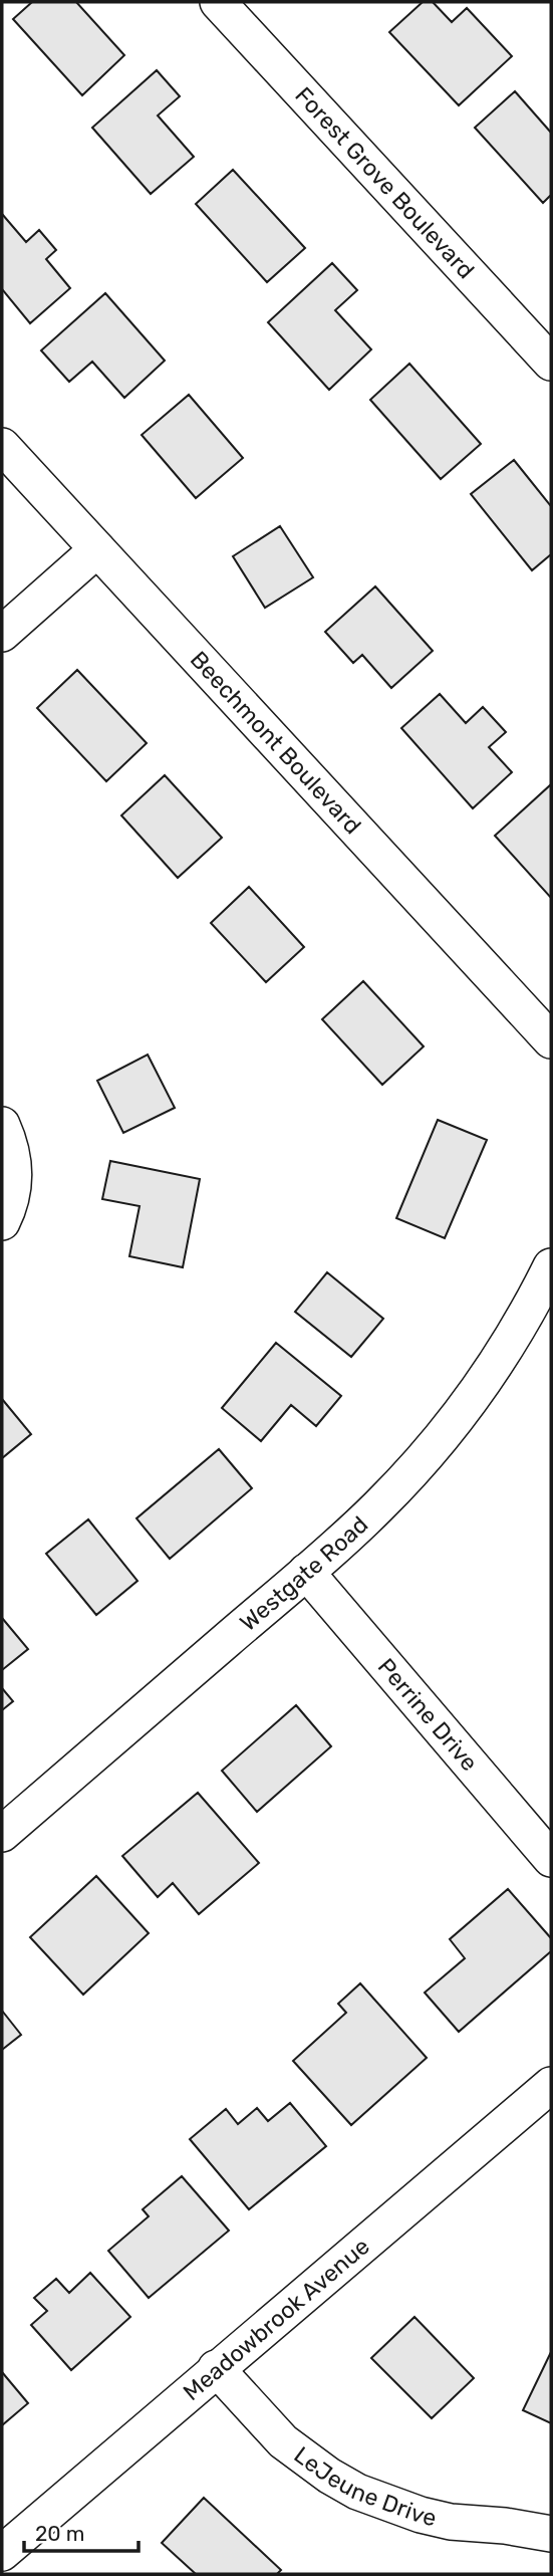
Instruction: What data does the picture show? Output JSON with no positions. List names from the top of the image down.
{
  "streets": {
    "street": [
      "Forest Grove Boulevard",
      "Beechmont Boulevard",
      "Westgate Road",
      "Perrine Drive",
      "Meadowbrook Avenue",
      "LeJeune Drive"
    ]
  },
  "crossings": [
    ["Westgate Road", "Perrine Drive"],
    ["Meadowbrook Avenue", "LeJeune Drive"]
  ],
  "scale_bar": "20 m"
}
